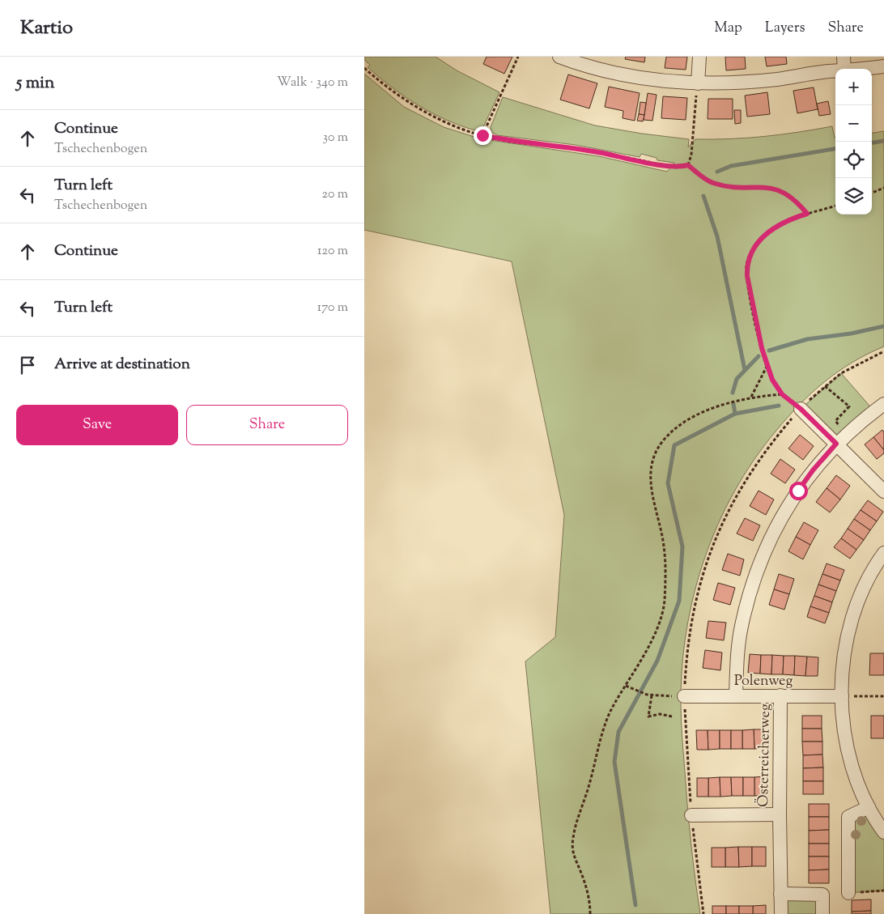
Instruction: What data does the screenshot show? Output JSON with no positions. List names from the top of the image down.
{
  "streets": {
    "street": ["Polenweg", "Österreicherweg"]
  },
  "crossings": [
    ["Polenweg", "Österreicherweg"]
  ],
  "page": {
    "header": "Kartio",
    "nav": ["Map", "Layers", "Share"],
    "heading": ["5 min", "Walk · 340 m"],
    "map_buttons": ["+", "−"],
    "list": [
      ["Continue", "Tschechenbogen", "30 m"],
      ["Turn left", "Tschechenbogen", "20 m"],
      ["Continue", "120 m"],
      ["Turn left", "170 m"],
      "Arrive at destination"
    ],
    "buttons": ["Save", "Share"]
  }
}
